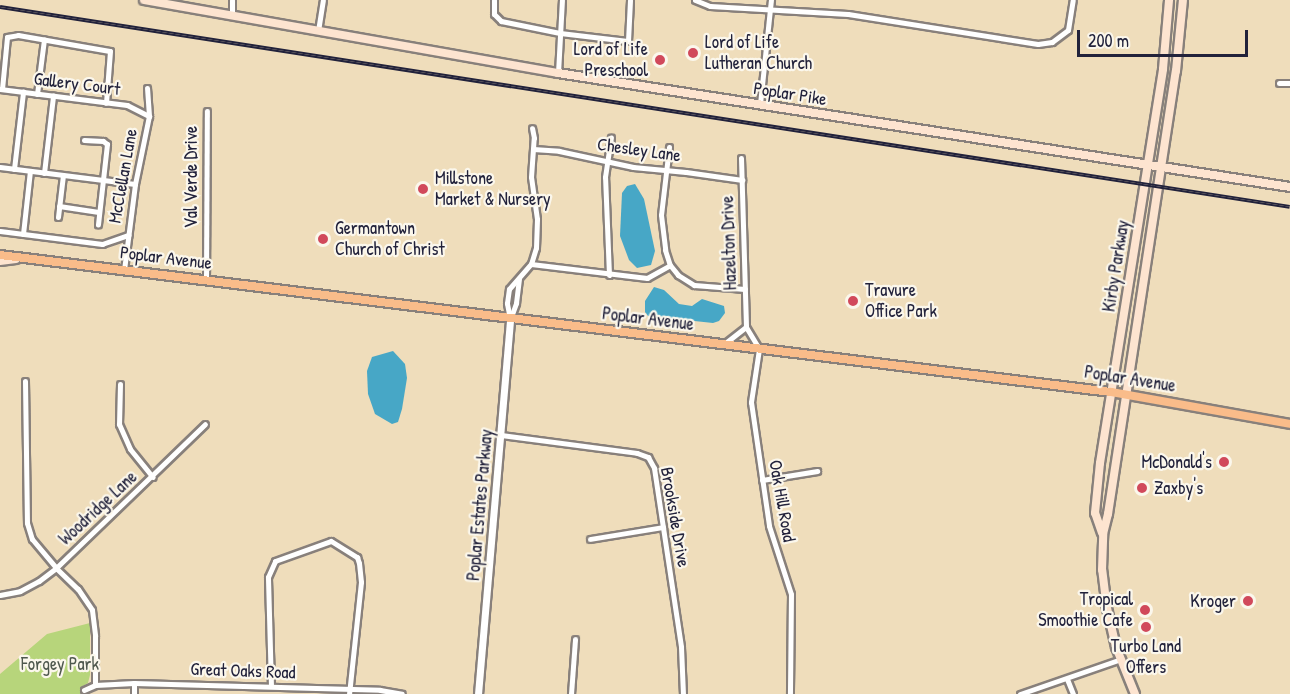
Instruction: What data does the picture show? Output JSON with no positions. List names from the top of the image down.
{
  "streets": {
    "main road": ["Poplar Pike", "Poplar Avenue", "Kirby Parkway"],
    "street": [
      "Gallery Court",
      "Chesley Lane",
      "McClellan Lane",
      "Val Verde Drive",
      "Hazelton Drive",
      "Oak Hill Road",
      "Poplar Estates Parkway",
      "Woodridge Lane",
      "Brookside Drive",
      "Great Oaks Road"
    ]
  },
  "crossings": [
    ["Gallery Court", "McClellan Lane"],
    ["Poplar Pike", "Kirby Parkway"],
    ["Chesley Lane", "Hazelton Drive"],
    ["McClellan Lane", "Poplar Avenue"],
    ["Val Verde Drive", "Poplar Avenue"],
    ["Hazelton Drive", "Poplar Avenue"],
    ["Hazelton Drive", "Oak Hill Road"],
    ["Poplar Avenue", "Kirby Parkway"],
    ["Poplar Avenue", "Oak Hill Road"],
    ["Poplar Avenue", "Poplar Estates Parkway"],
    ["Poplar Estates Parkway", "Brookside Drive"]
  ],
  "parks": ["Forgey Park"],
  "places": [
    "Lord of Life Lutheran Church",
    "Lord of Life Preschool",
    "Millstone Market & Nursery",
    "Germantown Church of Christ",
    "Travure Office Park",
    "McDonald's",
    "Zaxby's",
    "Kroger",
    "Tropical Smoothie Cafe",
    "Turbo Land Offers"
  ],
  "scale_bar": "200 m"
}
